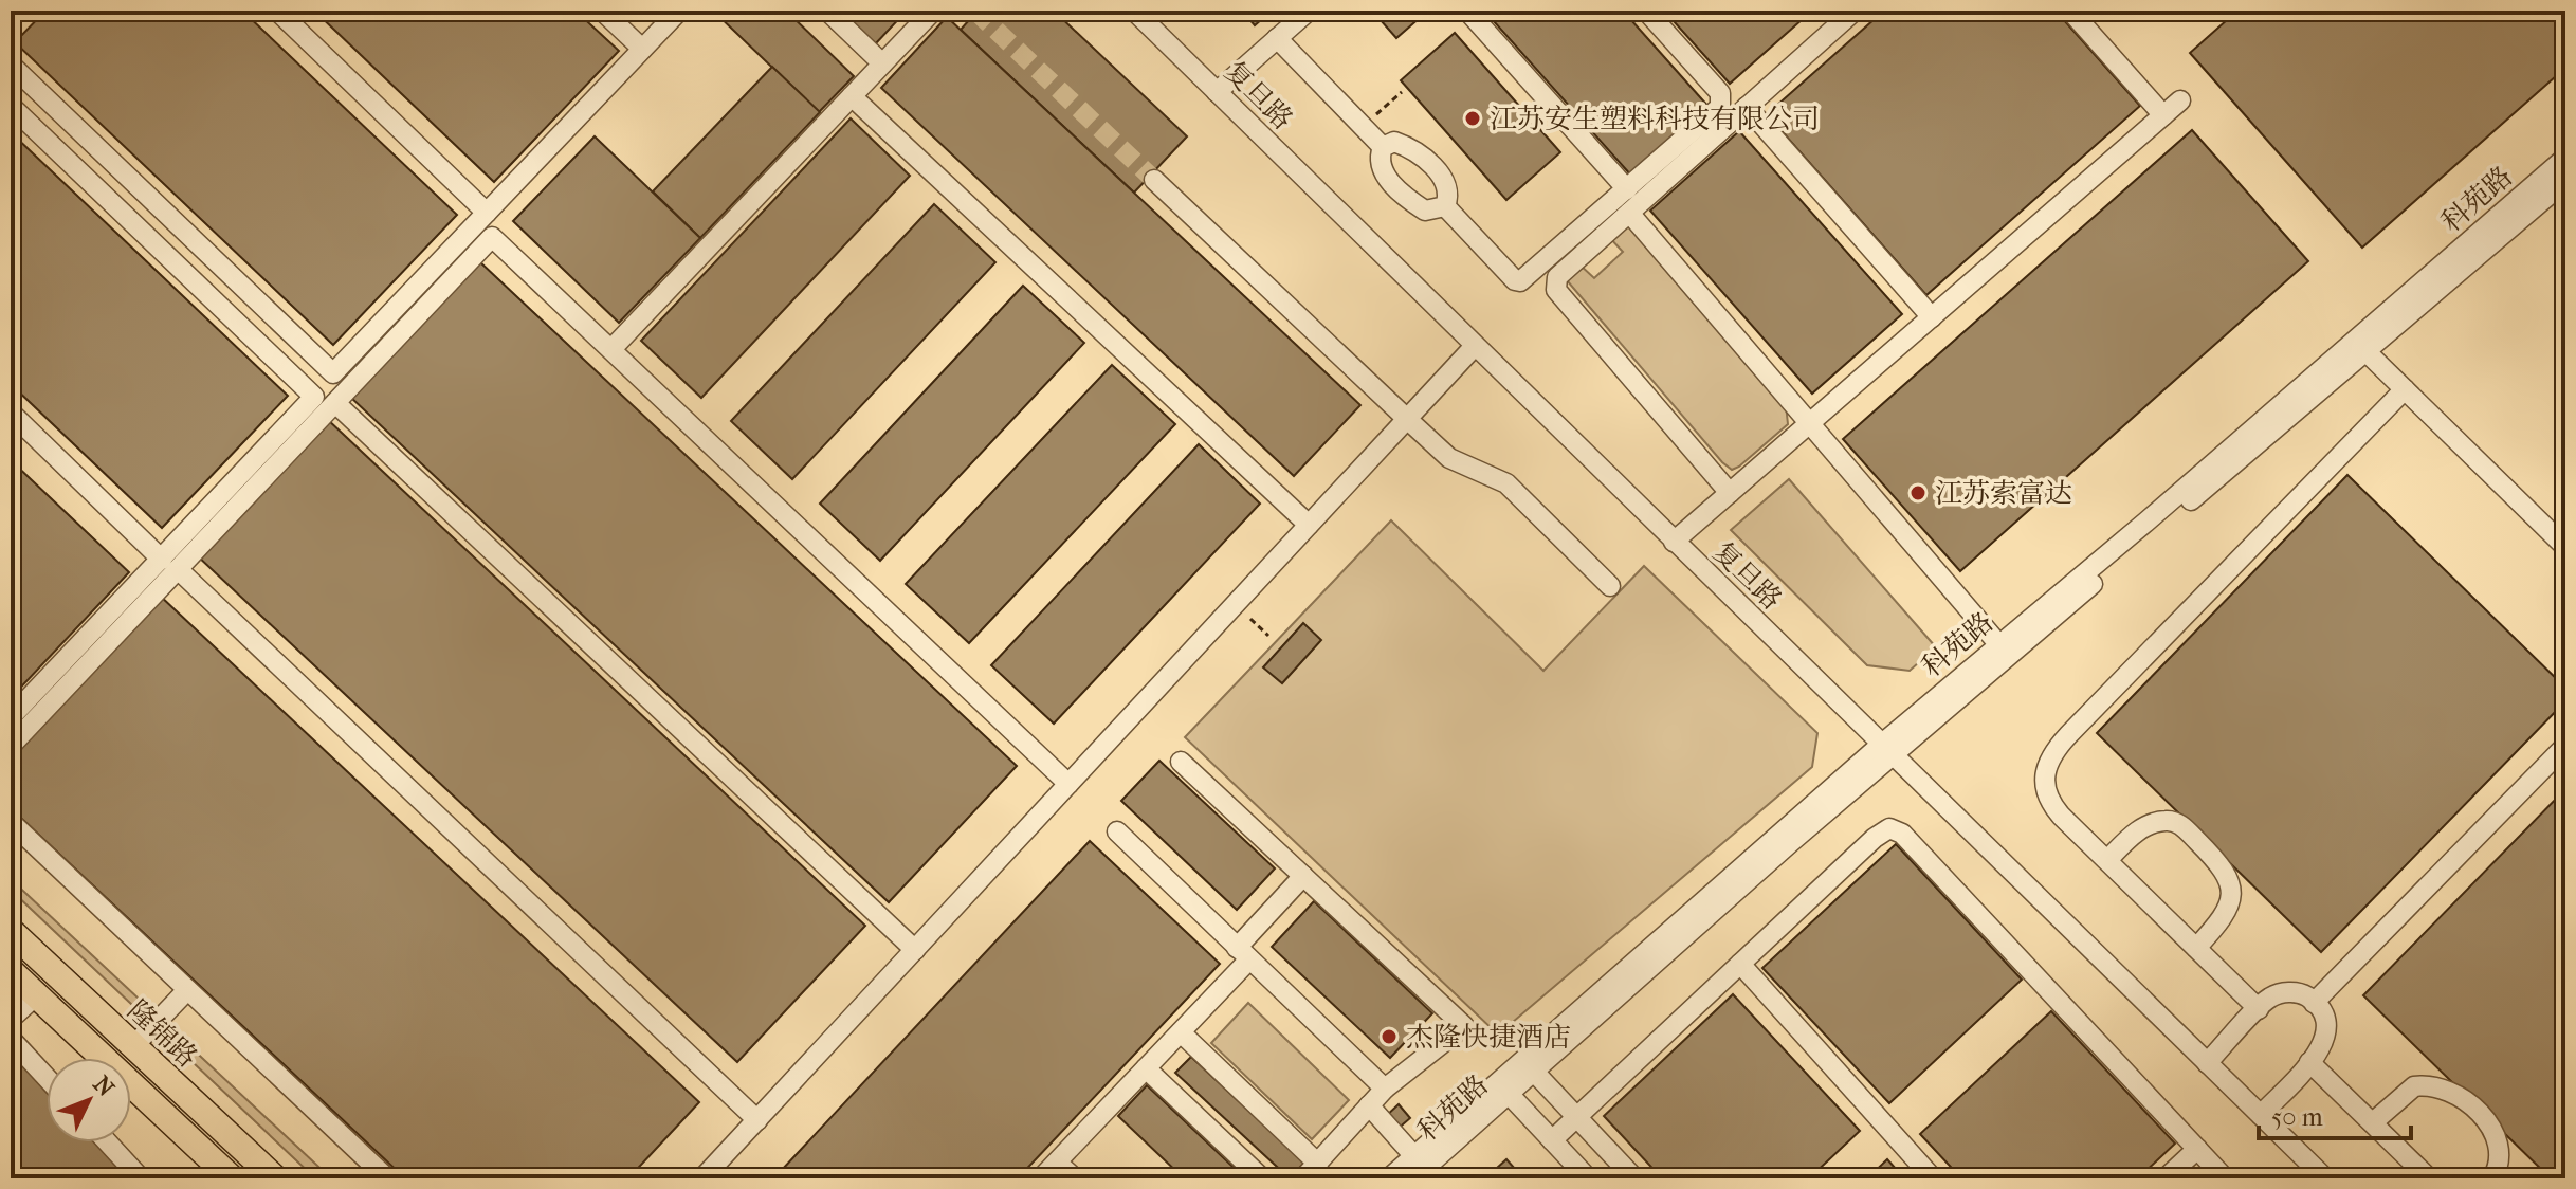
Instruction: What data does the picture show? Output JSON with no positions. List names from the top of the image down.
{
  "streets": {
    "main road": ["隆锦路"],
    "street": ["复旦路", "科苑路"]
  },
  "crossings": [
    ["复旦路", "科苑路"]
  ],
  "places": ["江苏安生塑料科技有限公司", "江苏索富达", "杰隆快捷酒店"],
  "scale_bar": "50 m",
  "north": "top right"
}
